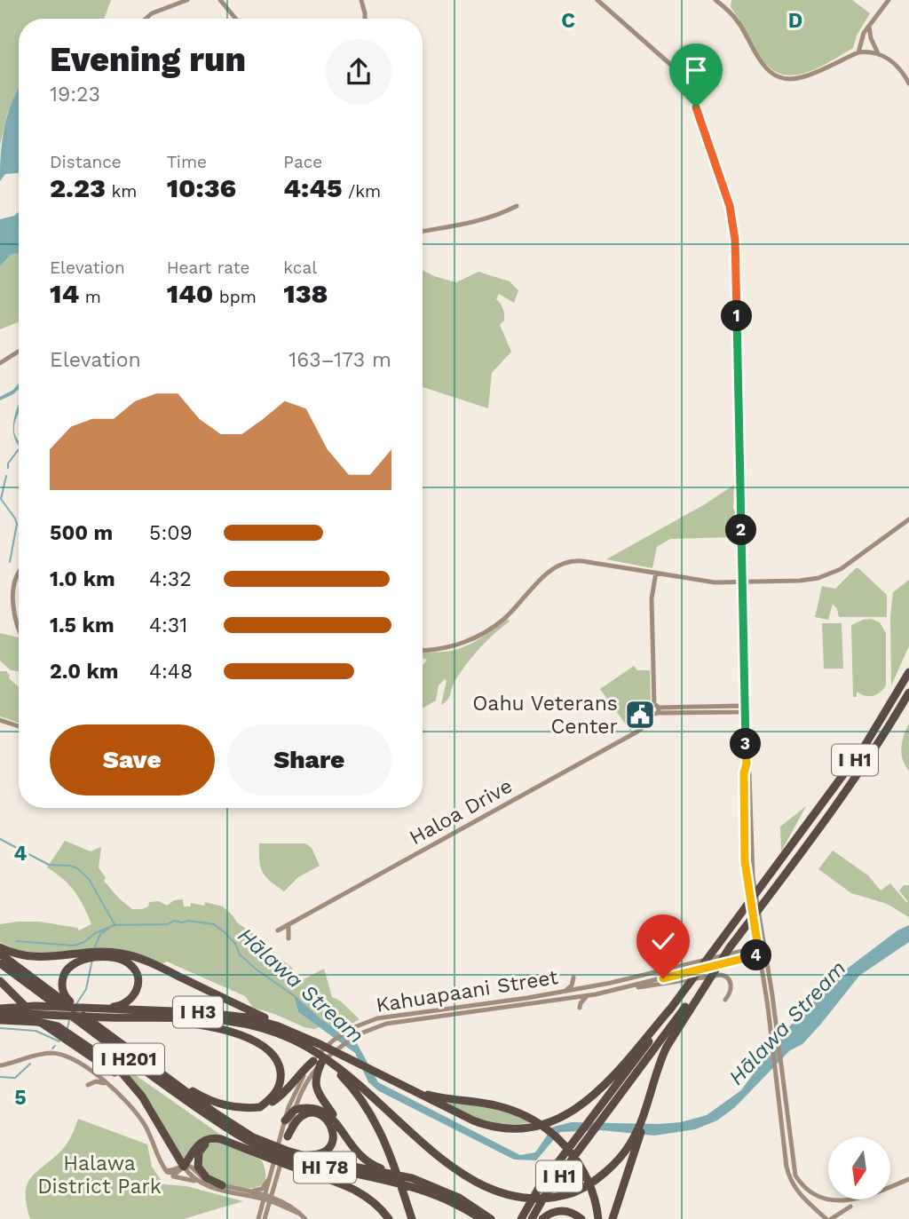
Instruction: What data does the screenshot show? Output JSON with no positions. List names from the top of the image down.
{
  "streets": {
    "highway": [
      "I H1",
      "I H3",
      "I H201",
      "HI 78"
    ],
    "main road": ["Haloa Drive", "Kahuapaani Street"]
  },
  "crossings": [
    ["I H3", "I H201"],
    ["I H201", "HI 78"]
  ],
  "water": ["Hālawa Stream"],
  "parks": ["Halawa District Park"],
  "places": {
    "public building": ["Oahu Veterans Center"]
  },
  "north": "bottom",
  "page": {
    "heading": ["Evening run", "19:23"],
    "stats": [
      ["Distance", "2.23 km"],
      ["Time", "10:36"],
      ["Pace", "4:45 /km"],
      ["Elevation", "14 m"],
      ["Heart rate", "140 bpm"],
      ["kcal", "138"]
    ],
    "pins": [
      "1",
      "2",
      "3",
      "4"
    ],
    "chart": ["Elevation", "163–173 m"],
    "list": [
      {
        "name": "500 m",
        "note": "5:09"
      },
      {
        "name": "1.0 km",
        "note": "4:32"
      },
      {
        "name": "1.5 km",
        "note": "4:31"
      },
      {
        "name": "2.0 km",
        "note": "4:48"
      }
    ],
    "buttons": ["Save", "Share"]
  },
  "grid": {
    "columns": ["C", "D"],
    "rows": ["4", "5"]
  }
}
